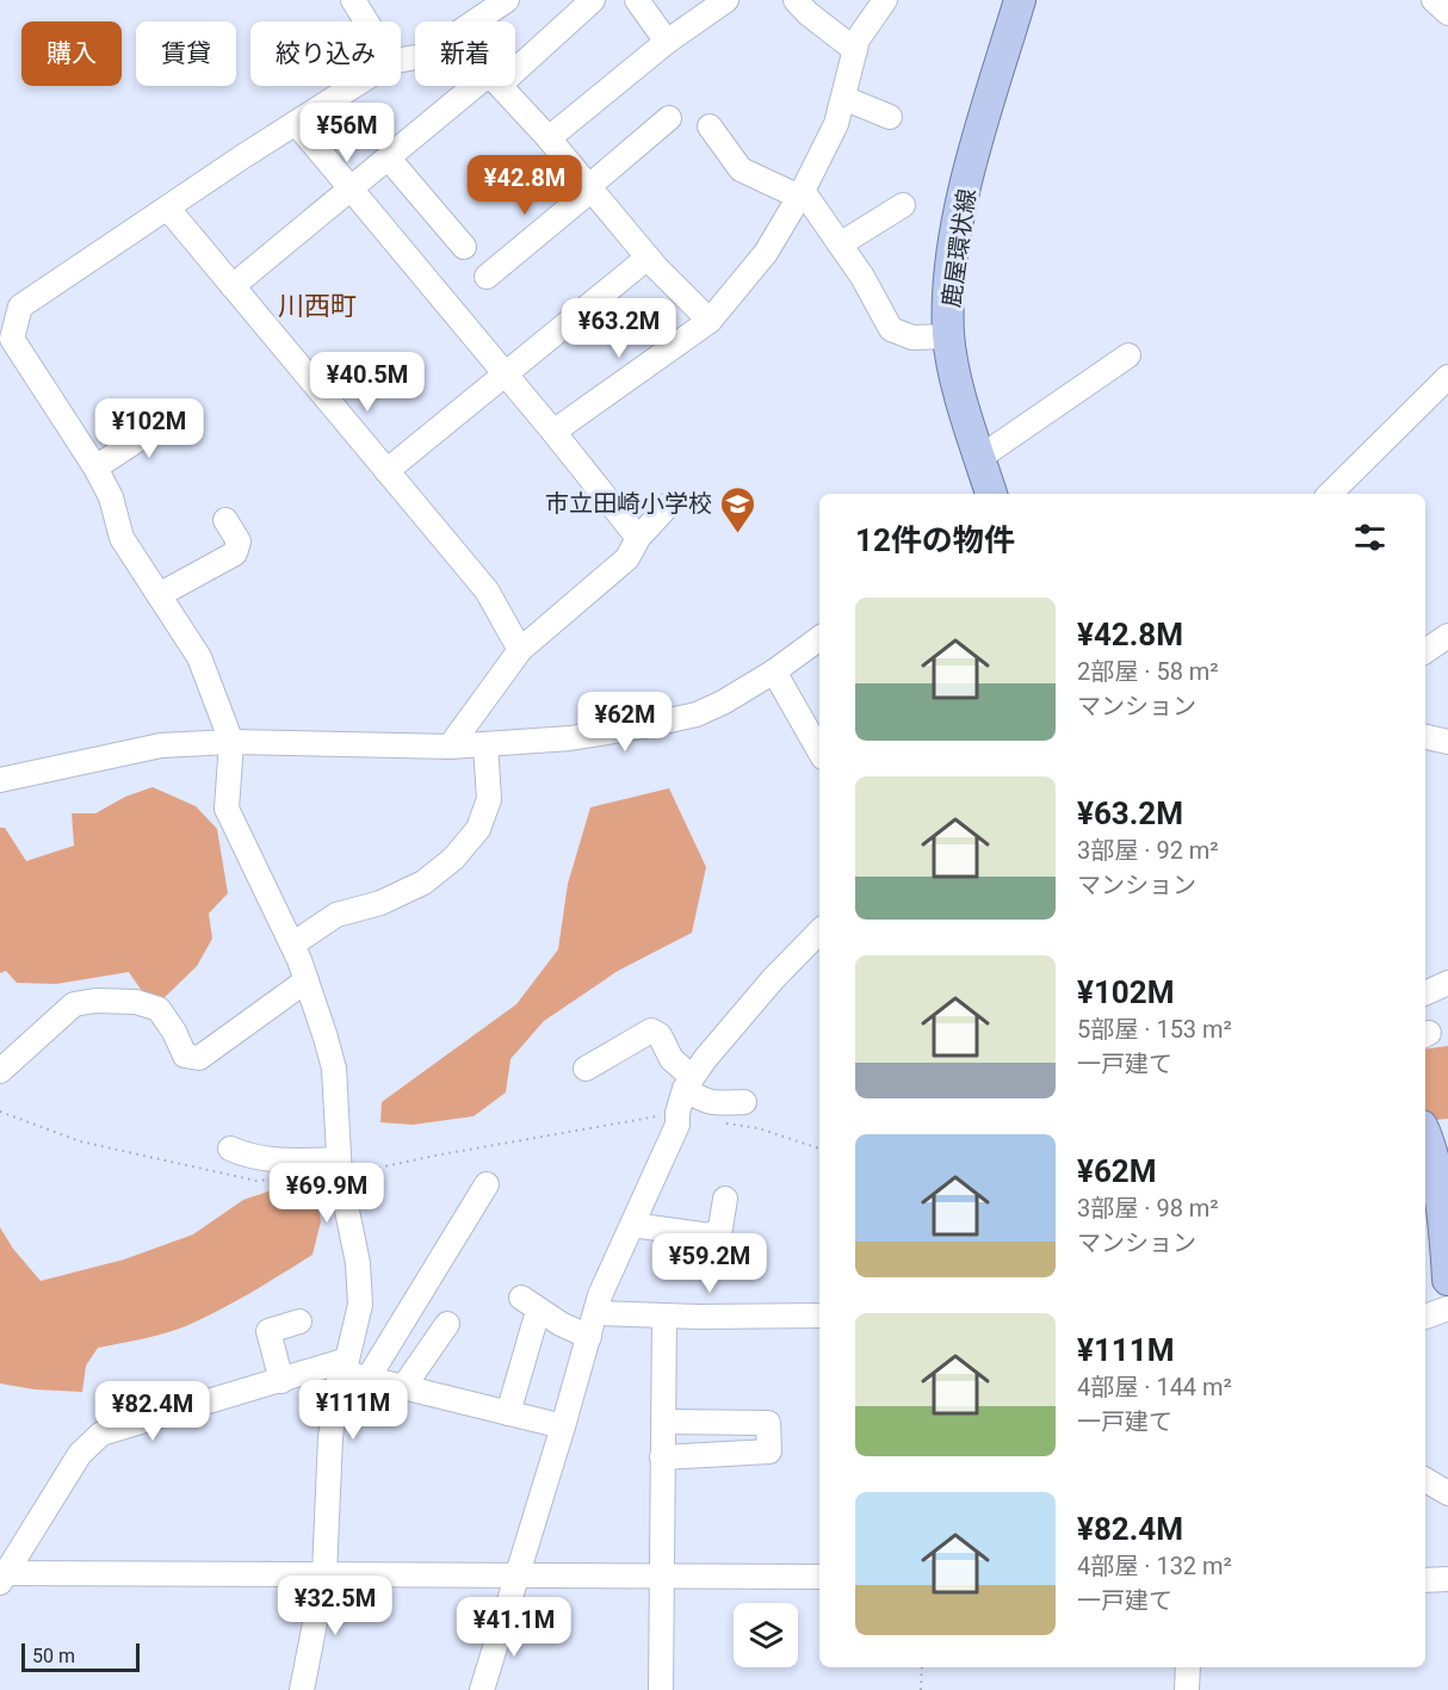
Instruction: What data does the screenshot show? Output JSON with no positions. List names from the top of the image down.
{
  "streets": {
    "main road": ["鹿屋環状線"]
  },
  "districts": ["川西町"],
  "places": {
    "school or university": ["市立田崎小学校"]
  },
  "scale_bar": "50 m",
  "page": {
    "chip": [
      "購入",
      "賃貸",
      "絞り込み",
      "新着"
    ],
    "price": [
      "¥56M",
      "¥42.8M",
      "¥63.2M",
      "¥40.5M",
      "¥102M",
      "¥62M",
      "¥69.9M",
      "¥59.2M",
      "¥111M",
      "¥82.4M",
      "¥32.5M",
      "¥41.1M"
    ],
    "heading": "12件の物件",
    "list": [
      {
        "name": "¥42.8M",
        "note": "2部屋 · 58 m² · マンション"
      },
      {
        "name": "¥63.2M",
        "note": "3部屋 · 92 m² · マンション"
      },
      {
        "name": "¥102M",
        "note": "5部屋 · 153 m² · 一戸建て"
      },
      {
        "name": "¥62M",
        "note": "3部屋 · 98 m² · マンション"
      },
      {
        "name": "¥111M",
        "note": "4部屋 · 144 m² · 一戸建て"
      },
      {
        "name": "¥82.4M",
        "note": "4部屋 · 132 m² · 一戸建て"
      }
    ],
    "scale": "50 m"
  }
}
